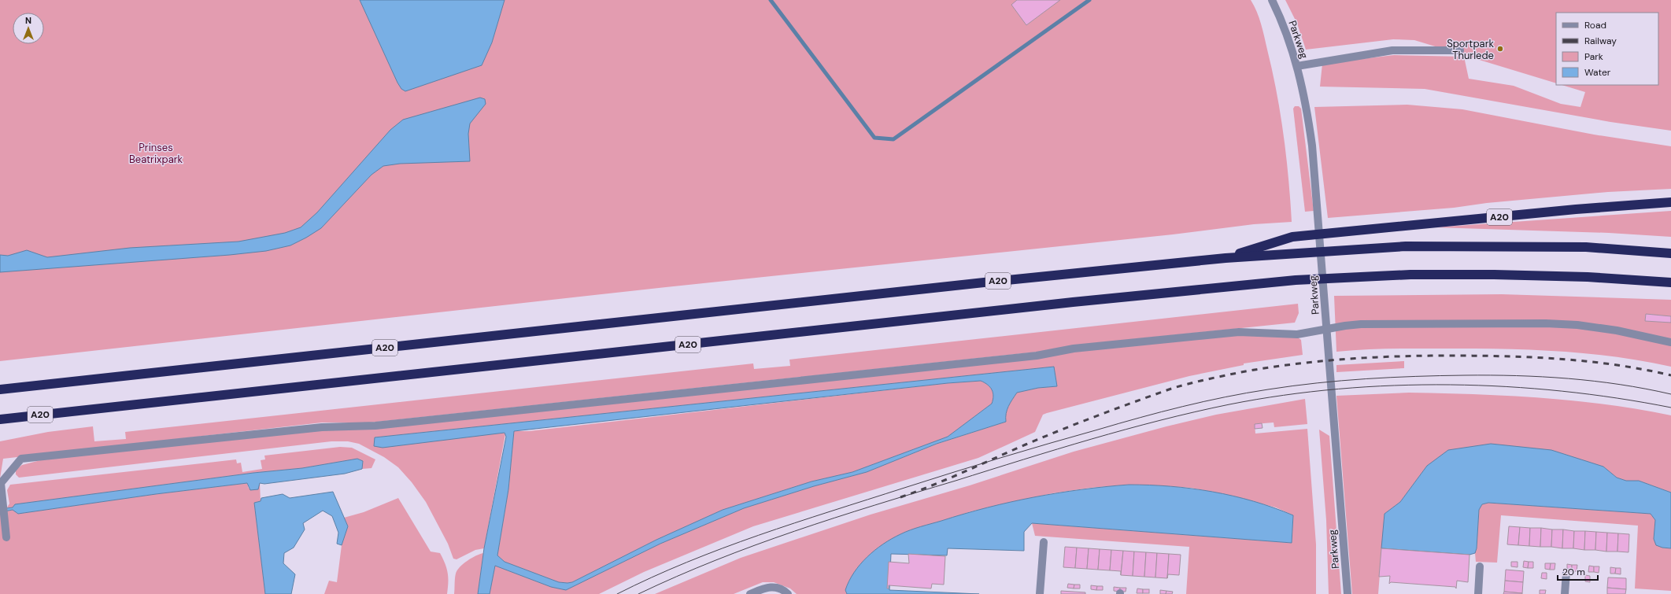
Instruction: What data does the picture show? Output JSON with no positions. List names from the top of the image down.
{
  "streets": {
    "highway": ["A20"],
    "street": ["Parkweg"]
  },
  "parks": ["Prinses Beatrixpark"],
  "places": ["Sportpark Thurlede"],
  "legend": [
    "Road",
    "Railway",
    "Park",
    "Water"
  ],
  "scale_bar": "20 m",
  "north": "top"
}
